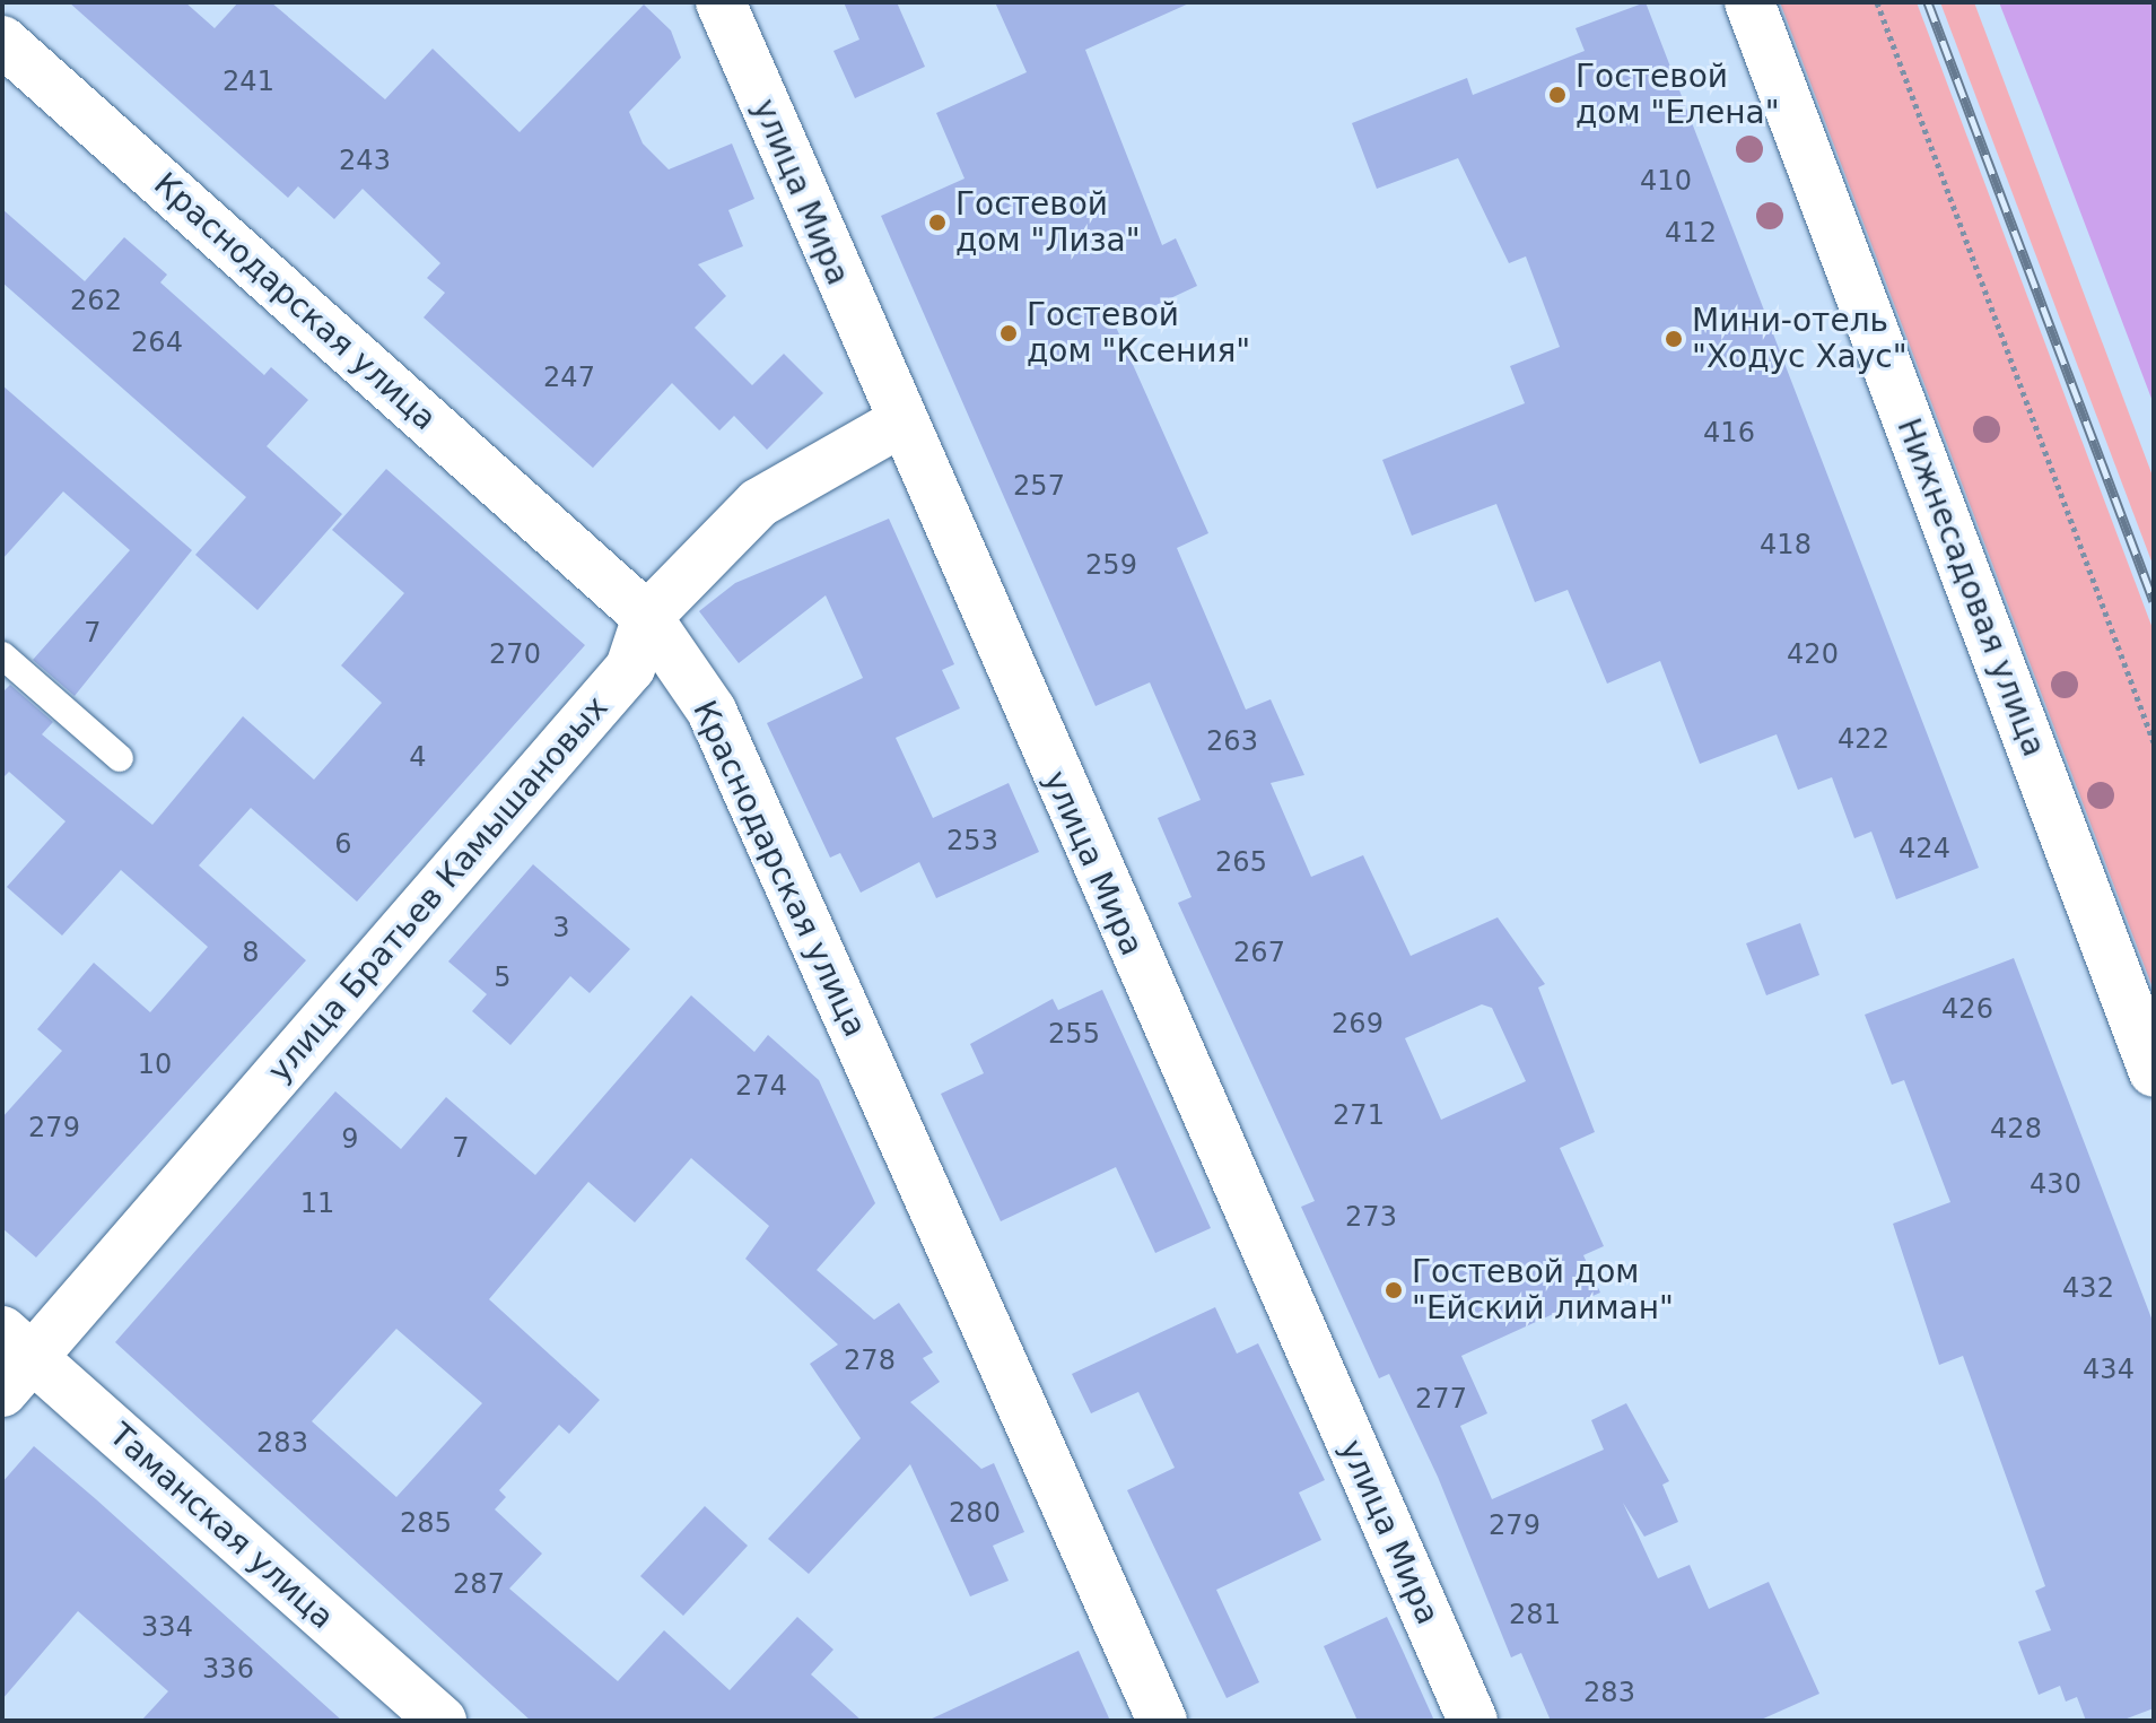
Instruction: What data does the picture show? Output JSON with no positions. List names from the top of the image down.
{
  "streets": {
    "street": [
      "улица Мира",
      "Краснодарская улица",
      "Нижнесадовая улица",
      "улица Братьев Камышановых",
      "Таманская улица"
    ]
  },
  "crossings": [
    ["улица Мира", "улица Братьев Камышановых"],
    ["Краснодарская улица", "улица Братьев Камышановых"],
    ["улица Братьев Камышановых", "Таманская улица"]
  ],
  "places": [
    "Гостевой дом \"Елена\"",
    "Гостевой дом \"Лиза\"",
    "Гостевой дом \"Ксения\"",
    "Мини-отель \"Ходус Хаус\"",
    "Гостевой дом \"Ейский лиман\""
  ],
  "house_numbers": [
    "241",
    "243",
    "410",
    "412",
    "262",
    "264",
    "247",
    "416",
    "257",
    "418",
    "259",
    "7",
    "270",
    "420",
    "422",
    "263",
    "4",
    "253",
    "6",
    "424",
    "265",
    "3",
    "8",
    "267",
    "5",
    "426",
    "269",
    "255",
    "10",
    "274",
    "271",
    "279",
    "428",
    "9",
    "7",
    "430",
    "11",
    "273",
    "432",
    "278",
    "434",
    "277",
    "283",
    "280",
    "285",
    "279",
    "287",
    "281",
    "334",
    "336",
    "283"
  ]
}
